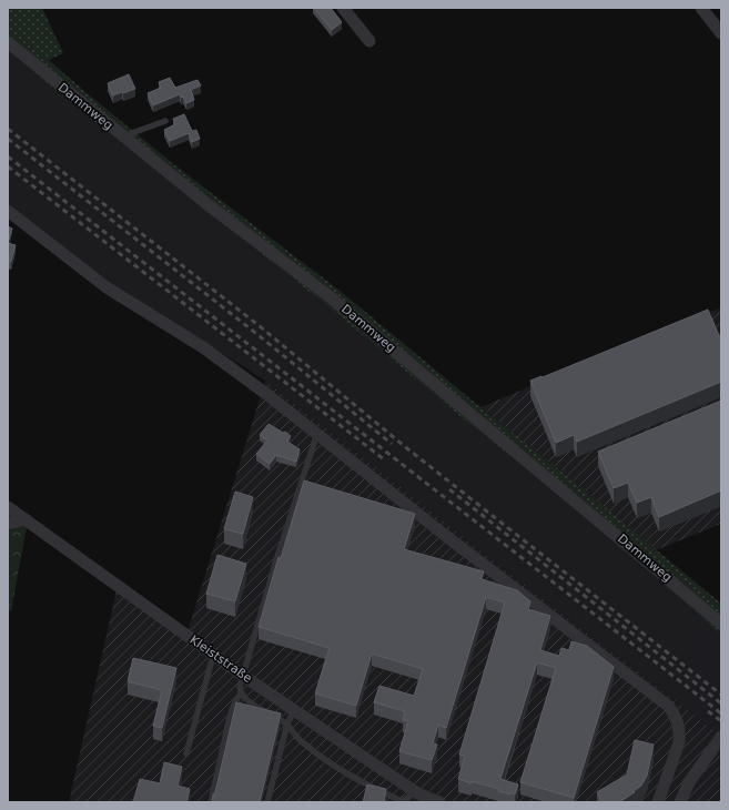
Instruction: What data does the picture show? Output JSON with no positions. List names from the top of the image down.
{
  "streets": {
    "street": ["Dammweg", "Kleiststraße"]
  }
}
